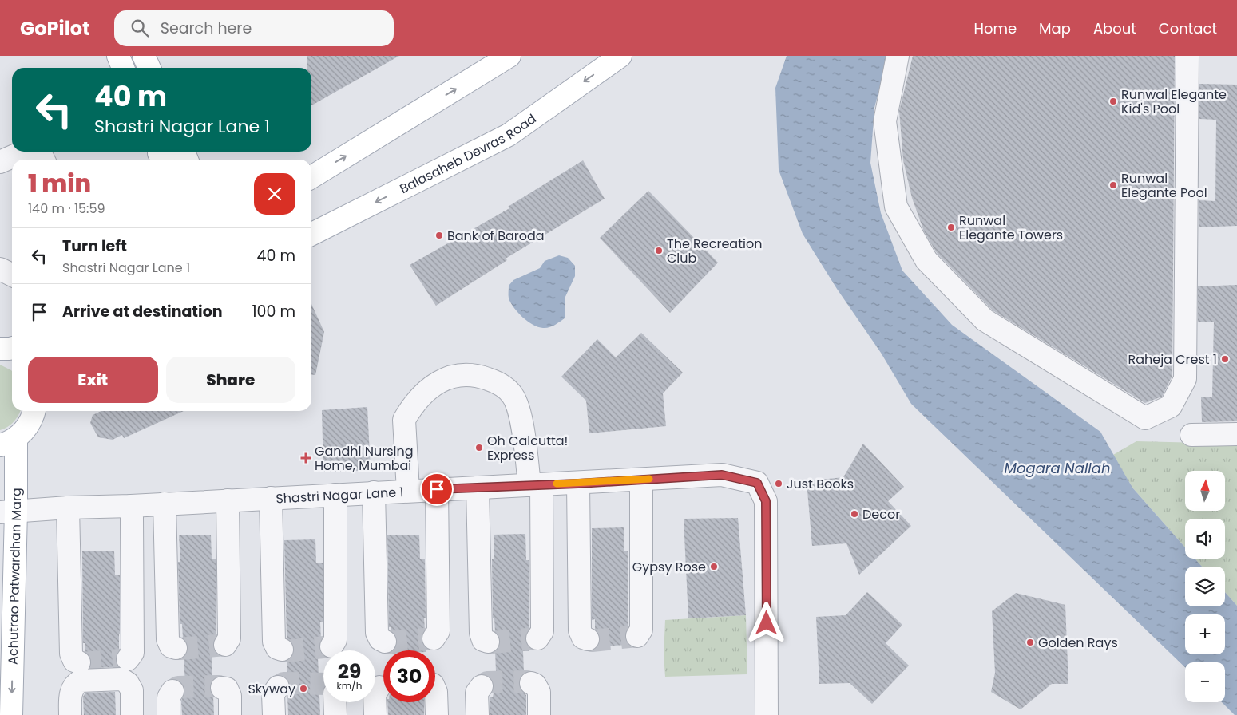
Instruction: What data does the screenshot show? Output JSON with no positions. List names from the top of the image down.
{
  "streets": {
    "main road": ["Balasaheb Devras Road", "Achutrao Patwardhan Marg"],
    "street": ["Shastri Nagar Lane 1"]
  },
  "crossings": [
    ["Shastri Nagar Lane 1", "Achutrao Patwardhan Marg"]
  ],
  "one_way": ["Achutrao Patwardhan Marg"],
  "water": ["Mogara Nallah"],
  "places": {
    "other": [
      "Runwal Elegante Kid's Pool",
      "Runwal Elegante Pool",
      "Runwal Elegante Towers",
      "Bank of Baroda",
      "The Recreation Club",
      "Raheja Crest 1",
      "Oh Calcutta! Express",
      "Just Books",
      "Decor",
      "Gypsy Rose",
      "Golden Rays",
      "Skyway"
    ],
    "health": ["Gandhi Nursing Home, Mumbai"]
  },
  "north": "top",
  "page": {
    "header": "GoPilot",
    "search": "Search here",
    "nav": [
      "Home",
      "Map",
      "About",
      "Contact"
    ],
    "turn": ["40 m", "Shastri Nagar Lane 1"],
    "heading": ["1 min", "140 m · 15:59"],
    "list": [
      {
        "name": "Turn left",
        "note": "Shastri Nagar Lane 1",
        "value": "40 m"
      },
      {
        "name": "Arrive at destination",
        "value": "100 m"
      }
    ],
    "buttons": ["Exit", "Share"],
    "map_buttons": ["+", "−"],
    "speed": "29 km/h",
    "limit": "30"
  }
}
